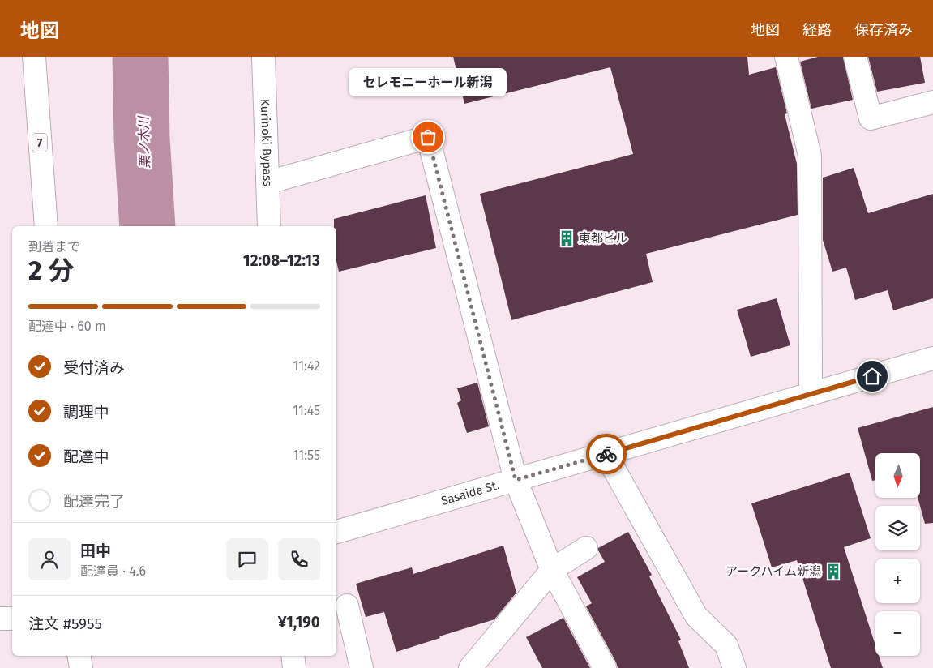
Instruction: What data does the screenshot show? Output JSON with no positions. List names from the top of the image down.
{
  "streets": {
    "main road": ["7", "Kurinoki Bypass", "Sasaide St."]
  },
  "water": ["栗ノ木川"],
  "places": {
    "other": ["セレモニーホール新潟"],
    "building": ["東都ビル", "アークハイム新潟"]
  },
  "north": "bottom",
  "page": {
    "header": "地図",
    "nav": ["地図", "経路", "保存済み"],
    "bubble": "セレモニーホール新潟",
    "heading": ["2 分", "到着まで", "12:08–12:13"],
    "panel": [
      "田中",
      "配達員 · 4.6",
      "注文 #5955",
      "¥1,190"
    ],
    "bar": "配達中 · 60 m",
    "list": [
      ["受付済み", "11:42"],
      ["調理中", "11:45"],
      ["配達中", "11:55"],
      "配達完了"
    ],
    "map_buttons": ["+", "−"]
  }
}
